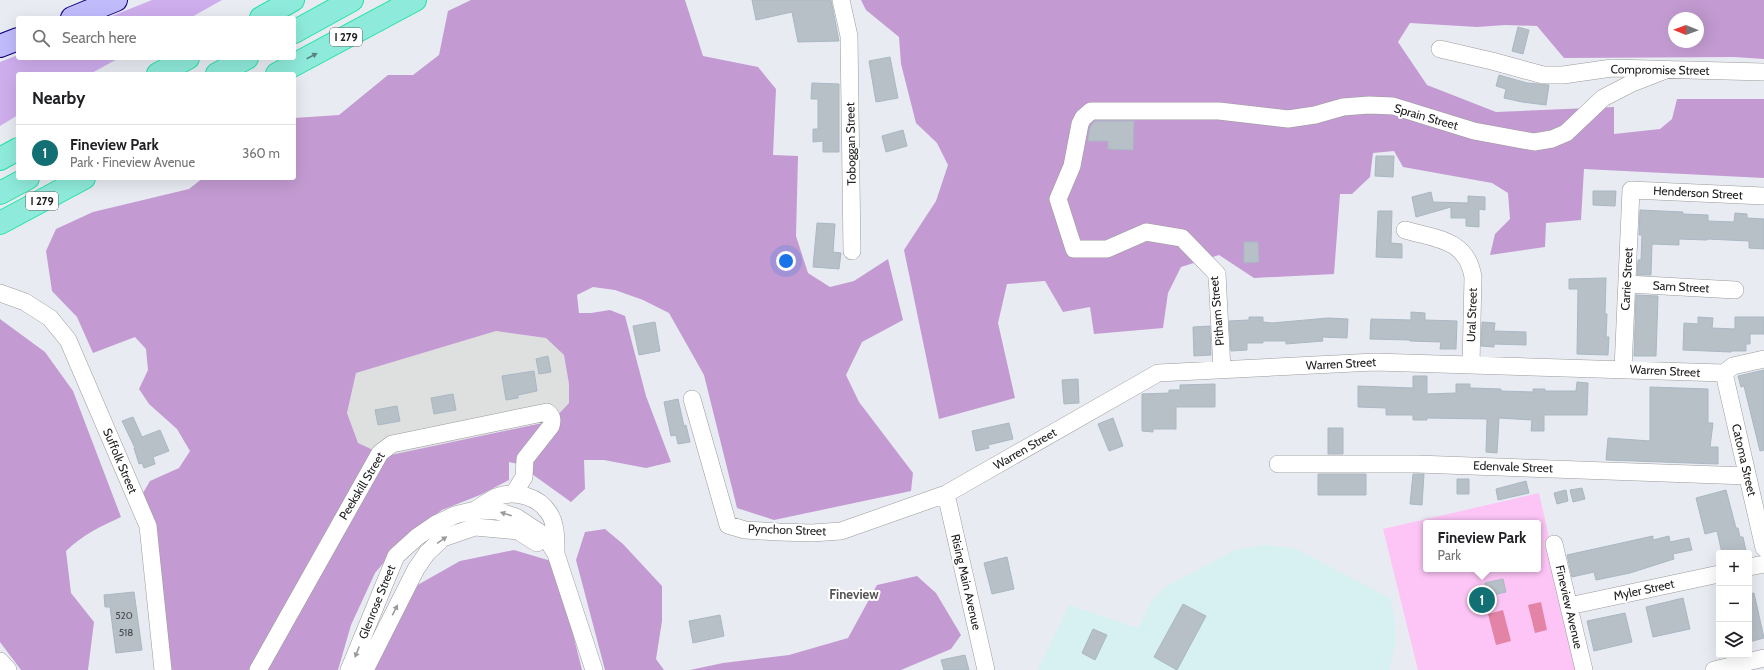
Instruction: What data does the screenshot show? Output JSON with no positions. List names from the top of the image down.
{
  "streets": {
    "highway": ["I 279"],
    "street": [
      "Compromise Street",
      "Sprain Street",
      "Toboggan Street",
      "Henderson Street",
      "Carrie Street",
      "Sam Street",
      "Pitham Street",
      "Ural Street",
      "Warren Street",
      "Catoma Street",
      "Suffolk Street",
      "Edenvale Street",
      "Peekskill Street",
      "Pynchon Street",
      "Rising Main Avenue",
      "Myler Street",
      "Glenrose Street",
      "Fineview Avenue"
    ]
  },
  "crossings": [
    ["Compromise Street", "Sprain Street"],
    ["Sprain Street", "Pitham Street"],
    ["Henderson Street", "Carrie Street"],
    ["Carrie Street", "Sam Street"],
    ["Carrie Street", "Warren Street"],
    ["Pitham Street", "Warren Street"],
    ["Ural Street", "Warren Street"],
    ["Warren Street", "Catoma Street"],
    ["Warren Street", "Pynchon Street"],
    ["Warren Street", "Rising Main Avenue"],
    ["Catoma Street", "Edenvale Street"],
    ["Pynchon Street", "Rising Main Avenue"],
    ["Myler Street", "Fineview Avenue"]
  ],
  "districts": ["Fineview"],
  "house_numbers": ["520", "518"],
  "north": "left",
  "page": {
    "search": "Search here",
    "heading": "Nearby",
    "list": [
      {
        "mark": "1",
        "name": "Fineview Park",
        "note": "Park · Fineview Avenue",
        "value": "360 m"
      }
    ],
    "popup": ["Fineview Park", "Park"],
    "map_buttons": ["+", "−"],
    "pins": "1"
  }
}
